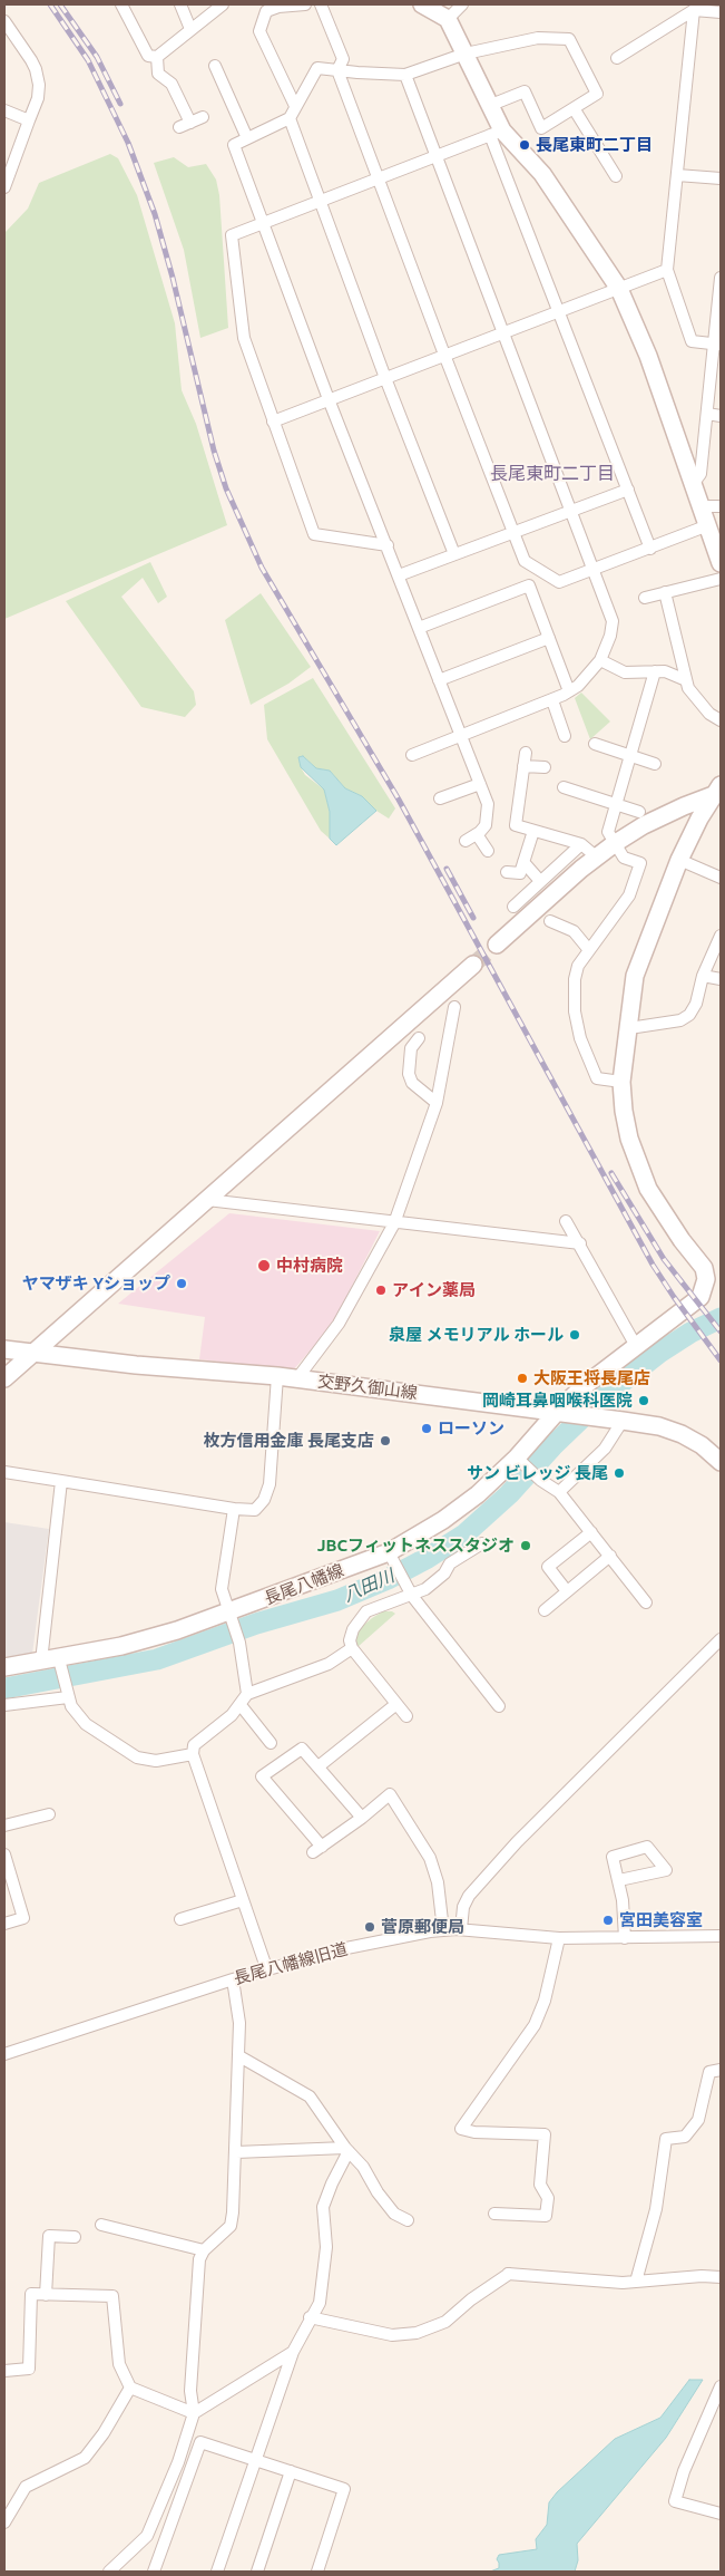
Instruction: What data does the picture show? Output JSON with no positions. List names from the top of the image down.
{
  "streets": {
    "street": ["交野久御山線", "長尾八幡線", "長尾八幡線旧道"]
  },
  "crossings": [
    ["交野久御山線", "長尾八幡線"]
  ],
  "districts": ["長尾東町二丁目"],
  "water": ["八田川"],
  "places": [
    "長尾東町二丁目",
    "中村病院",
    "ヤマザキ Yショップ",
    "アイン薬局",
    "泉屋 メモリアル ホール",
    "大阪王将長尾店",
    "岡崎耳鼻咽喉科医院",
    "ローソン",
    "枚方信用金庫 長尾支店",
    "サン ビレッジ 長尾",
    "JBCフィットネススタジオ",
    "宮田美容室",
    "菅原郵便局"
  ]
}
